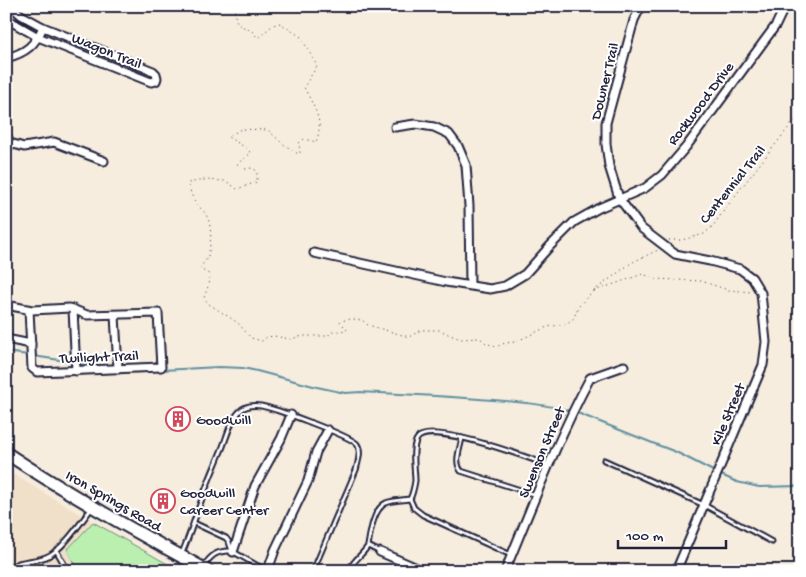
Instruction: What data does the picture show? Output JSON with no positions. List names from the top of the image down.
{
  "streets": {
    "main road": ["Iron Springs Road"],
    "street": [
      "Wagon Trail",
      "Downer Trail",
      "Rockwood Drive",
      "Twilight Trail",
      "Kile Street",
      "Swenson Street"
    ],
    "path": ["Centennial Trail"]
  },
  "crossings": [
    ["Downer Trail", "Rockwood Drive"],
    ["Downer Trail", "Kile Street"]
  ],
  "places": {
    "building": ["Goodwill", "Goodwill Career Center"]
  },
  "scale_bar": "100 m"
}
